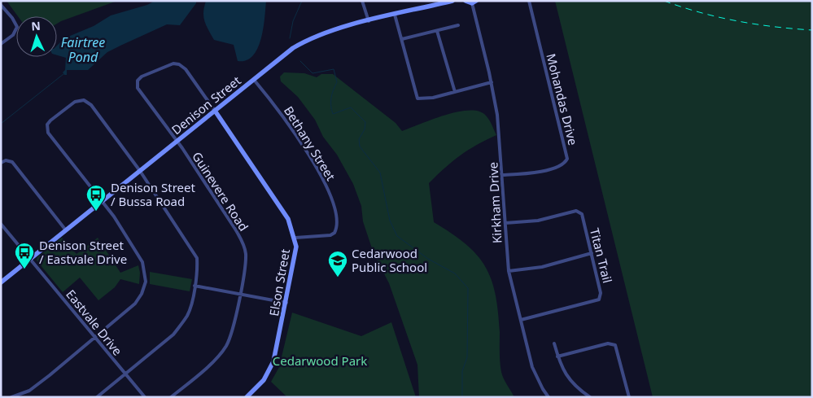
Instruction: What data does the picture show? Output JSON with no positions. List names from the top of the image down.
{
  "streets": {
    "street": [
      "Mohandas Drive",
      "Denison Street",
      "Bethany Street",
      "Guinevere Road",
      "Kirkham Drive",
      "Titan Trail",
      "Elson Street",
      "Eastvale Drive"
    ]
  },
  "crossings": [
    ["Mohandas Drive", "Kirkham Drive"],
    ["Denison Street", "Bethany Street"],
    ["Denison Street", "Guinevere Road"],
    ["Denison Street", "Elson Street"],
    ["Denison Street", "Eastvale Drive"],
    ["Bethany Street", "Elson Street"],
    ["Guinevere Road", "Elson Street"],
    ["Kirkham Drive", "Titan Trail"]
  ],
  "water": ["Fairtree Pond"],
  "parks": ["Cedarwood Park"],
  "places": {
    "bus stop": ["Denison Street / Bussa Road", "Denison Street / Eastvale Drive"],
    "school or university": ["Cedarwood Public School"]
  },
  "north": "top"
}
